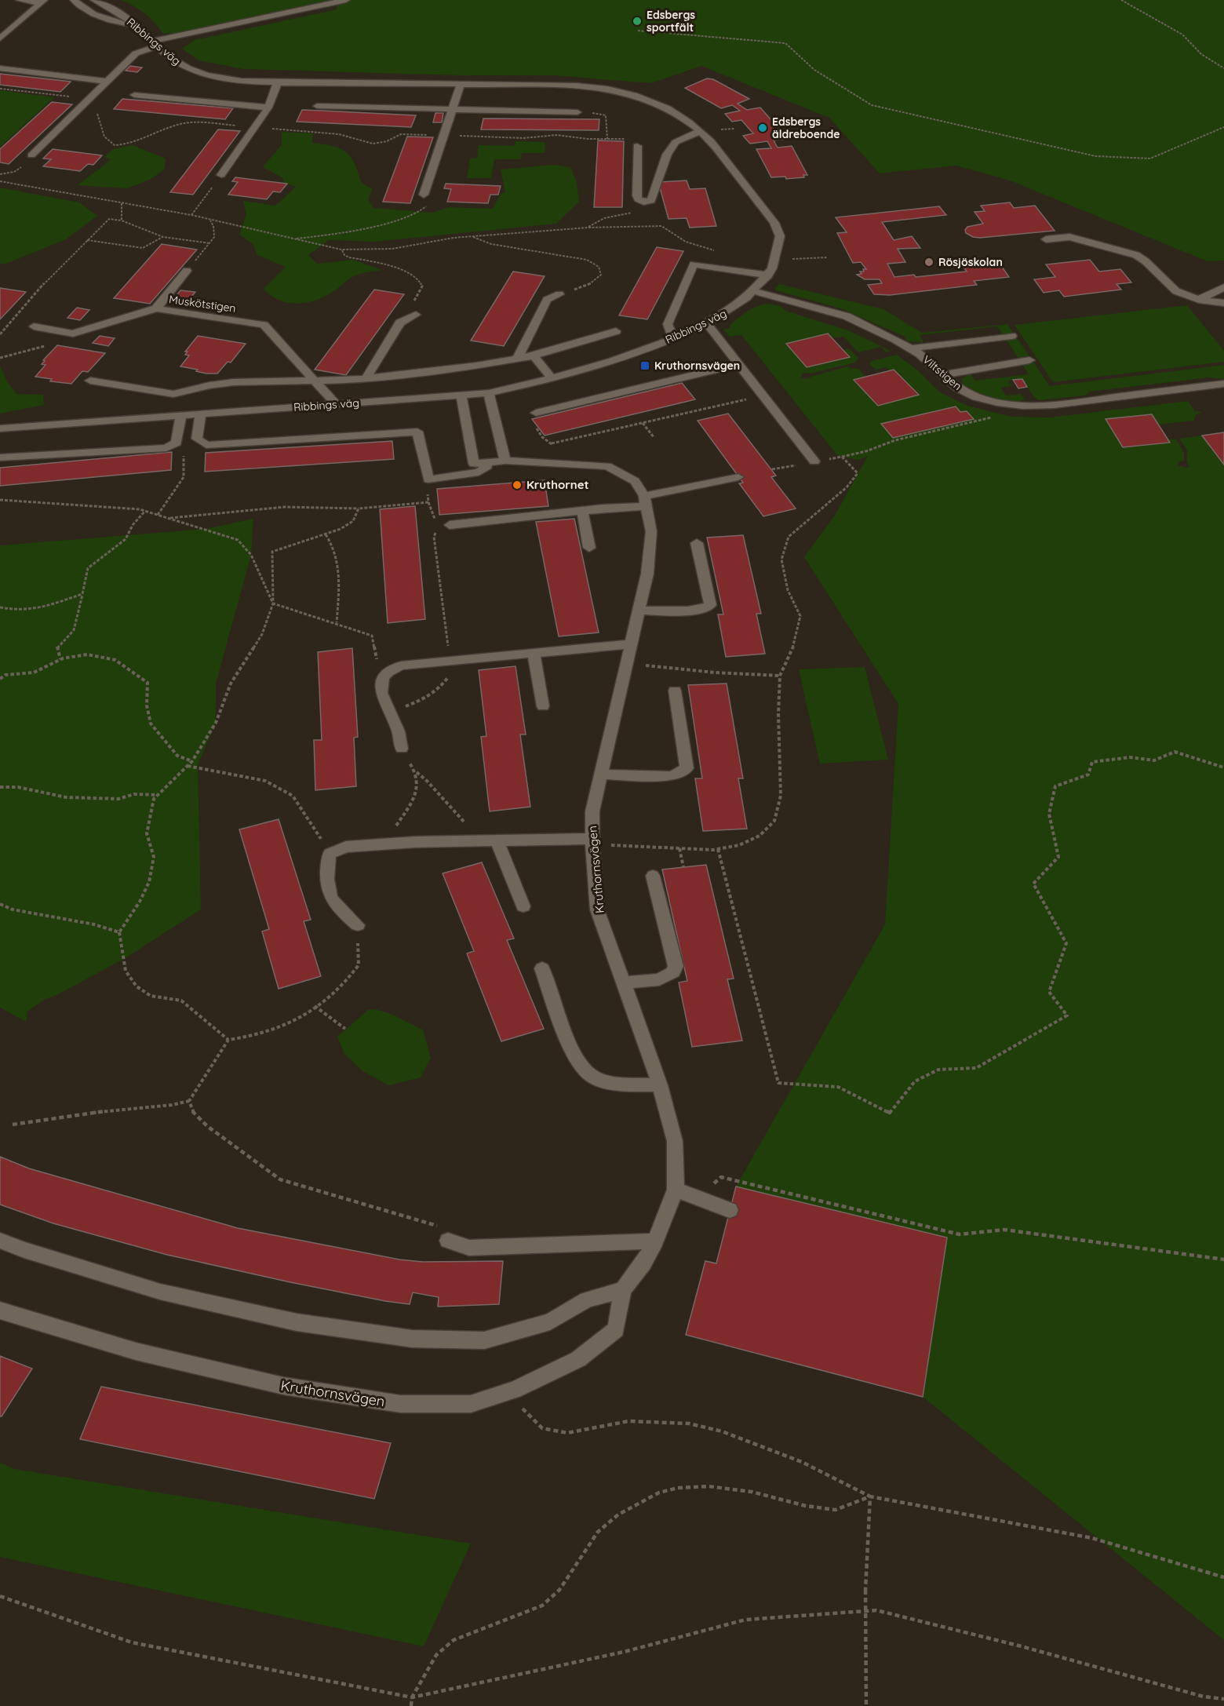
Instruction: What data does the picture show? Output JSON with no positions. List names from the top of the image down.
{
  "streets": {
    "street": [
      "Ribbings väg",
      "Muskötstigen",
      "Viltstigen",
      "Kruthornsvägen"
    ]
  },
  "crossings": [
    ["Ribbings väg", "Muskötstigen"],
    ["Ribbings väg", "Viltstigen"],
    ["Ribbings väg", "Kruthornsvägen"]
  ],
  "places": {
    "other": [
      "Edsbergs sportfält",
      "Edsbergs äldreboende",
      "Rösjöskolan",
      "Kruthornet"
    ],
    "transit": ["Kruthornsvägen"]
  }
}
